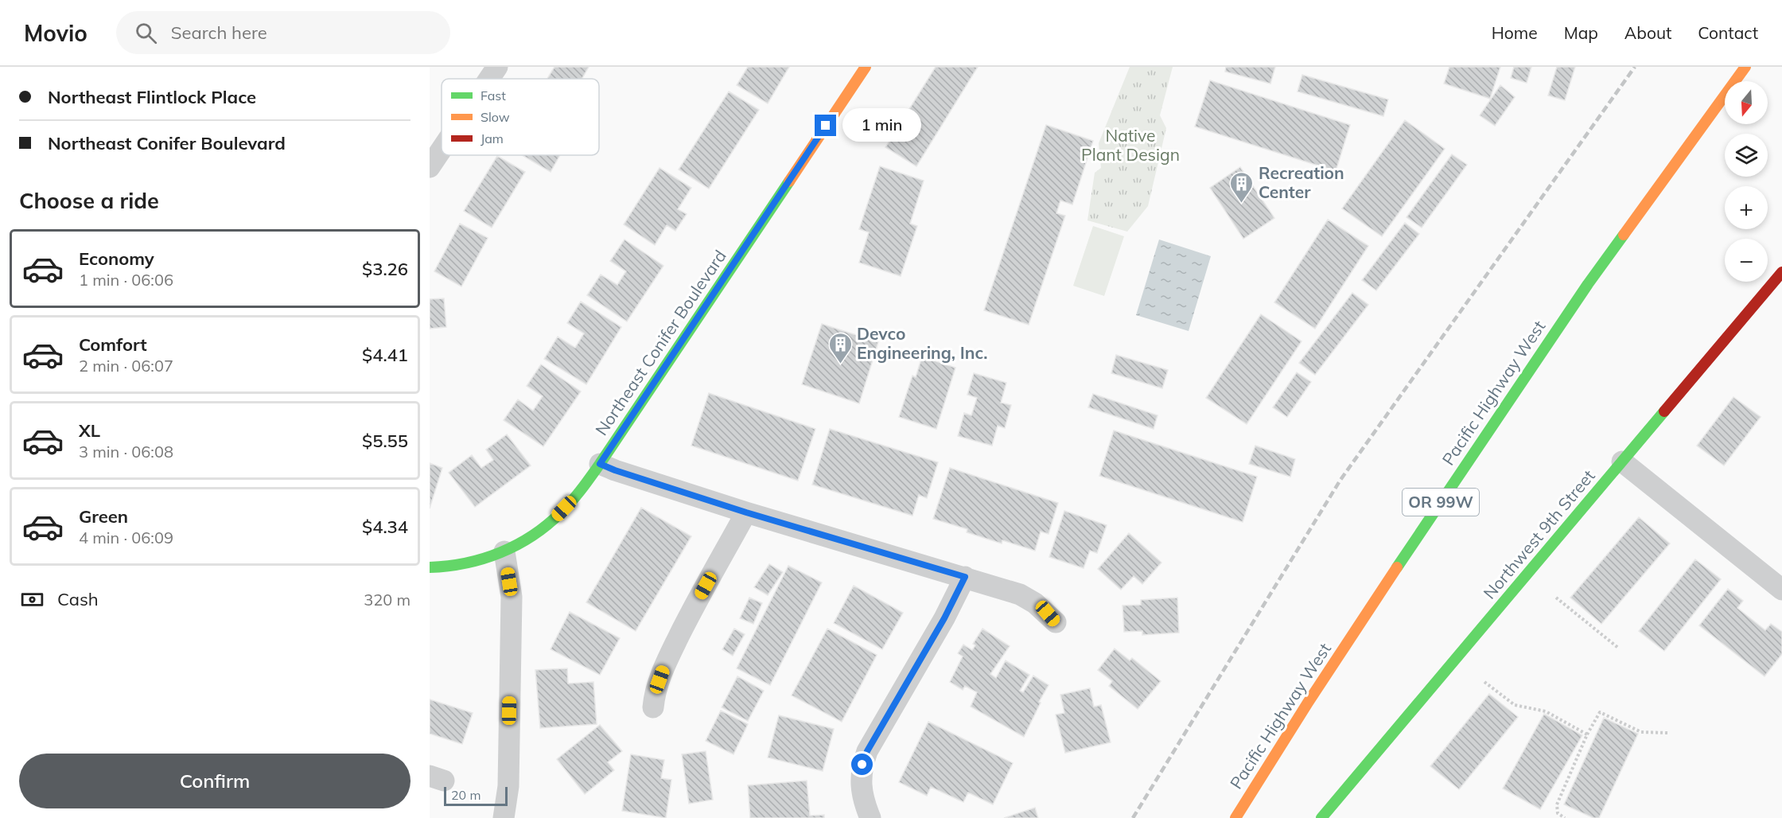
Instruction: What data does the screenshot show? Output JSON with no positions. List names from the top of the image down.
{
  "streets": {
    "main road": [
      "Northeast Conifer Boulevard",
      "Pacific Highway West",
      "OR 99W",
      "Northwest 9th Street"
    ]
  },
  "parks": ["Native Plant Design"],
  "places": {
    "building": ["Recreation Center", "Devco Engineering, Inc."]
  },
  "legend": ["Fast", "Slow", "Jam"],
  "scale_bar": "20 m",
  "north": "bottom",
  "page": {
    "header": "Movio",
    "search": "Search here",
    "nav": [
      "Home",
      "Map",
      "About",
      "Contact"
    ],
    "banner": ["Northeast Flintlock Place", "Northeast Conifer Boulevard"],
    "map_buttons": ["+", "−"],
    "bubble": "1 min",
    "heading": "Choose a ride",
    "list": [
      {
        "name": "Economy",
        "note": "1 min · 06:06",
        "value": "$3.26"
      },
      {
        "name": "Comfort",
        "note": "2 min · 06:07",
        "value": "$4.41"
      },
      {
        "name": "XL",
        "note": "3 min · 06:08",
        "value": "$5.55"
      },
      {
        "name": "Green",
        "note": "4 min · 06:09",
        "value": "$4.34"
      }
    ],
    "pay": ["Cash", "320 m"],
    "buttons": "Confirm",
    "scale": "20 m"
  }
}
